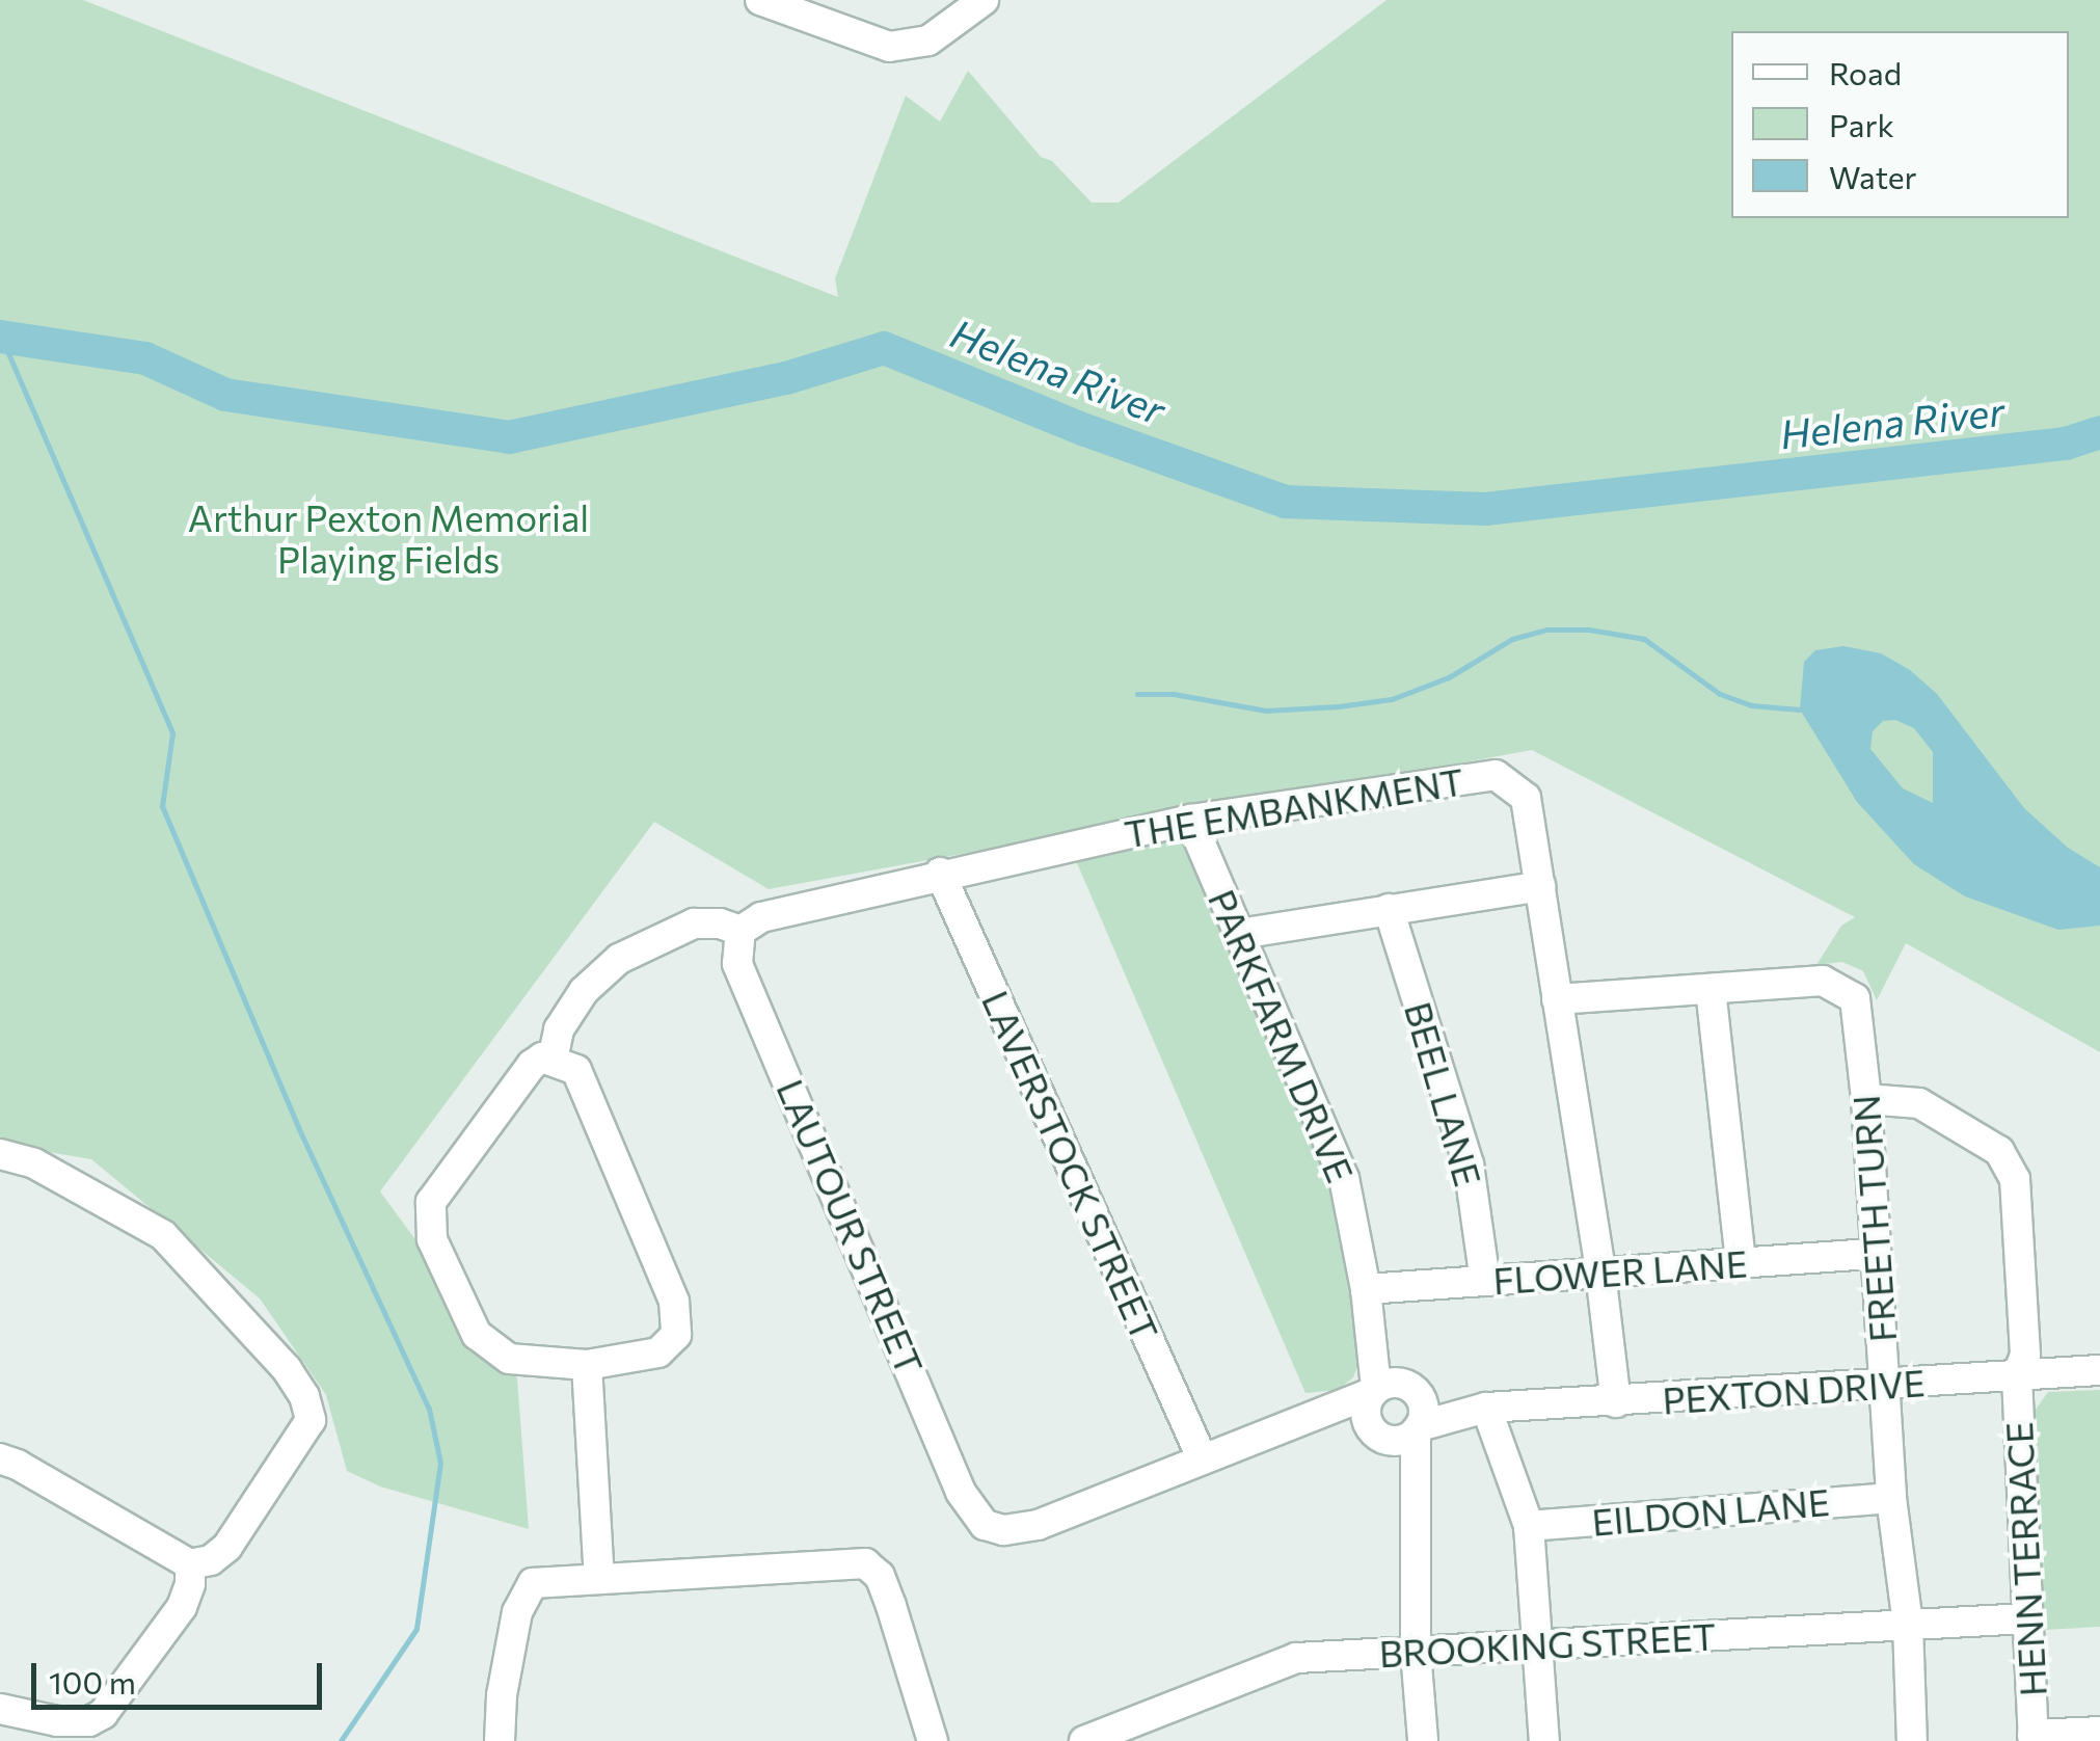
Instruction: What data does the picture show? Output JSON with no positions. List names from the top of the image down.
{
  "streets": {
    "street": [
      "THE EMBANKMENT",
      "PARKFARM DRIVE",
      "BEEL LANE",
      "LAVERSTOCK STREET",
      "FREETH TURN",
      "LAUTOUR STREET",
      "FLOWER LANE",
      "PEXTON DRIVE",
      "EILDON LANE",
      "HENN TERRACE",
      "BROOKING STREET"
    ]
  },
  "crossings": [
    ["THE EMBANKMENT", "PARKFARM DRIVE"],
    ["THE EMBANKMENT", "LAVERSTOCK STREET"],
    ["THE EMBANKMENT", "FREETH TURN"],
    ["THE EMBANKMENT", "LAUTOUR STREET"],
    ["THE EMBANKMENT", "FLOWER LANE"],
    ["THE EMBANKMENT", "PEXTON DRIVE"],
    ["PARKFARM DRIVE", "FLOWER LANE"],
    ["PARKFARM DRIVE", "PEXTON DRIVE"],
    ["PARKFARM DRIVE", "BROOKING STREET"],
    ["BEEL LANE", "FLOWER LANE"],
    ["LAVERSTOCK STREET", "LAUTOUR STREET"],
    ["FREETH TURN", "FLOWER LANE"],
    ["FREETH TURN", "PEXTON DRIVE"],
    ["FREETH TURN", "EILDON LANE"],
    ["FREETH TURN", "HENN TERRACE"],
    ["FREETH TURN", "BROOKING STREET"],
    ["PEXTON DRIVE", "HENN TERRACE"],
    ["HENN TERRACE", "BROOKING STREET"]
  ],
  "water": ["Helena River"],
  "parks": ["Arthur Pexton Memorial Playing Fields"],
  "legend": ["Road", "Park", "Water"],
  "scale_bar": "100 m"
}
